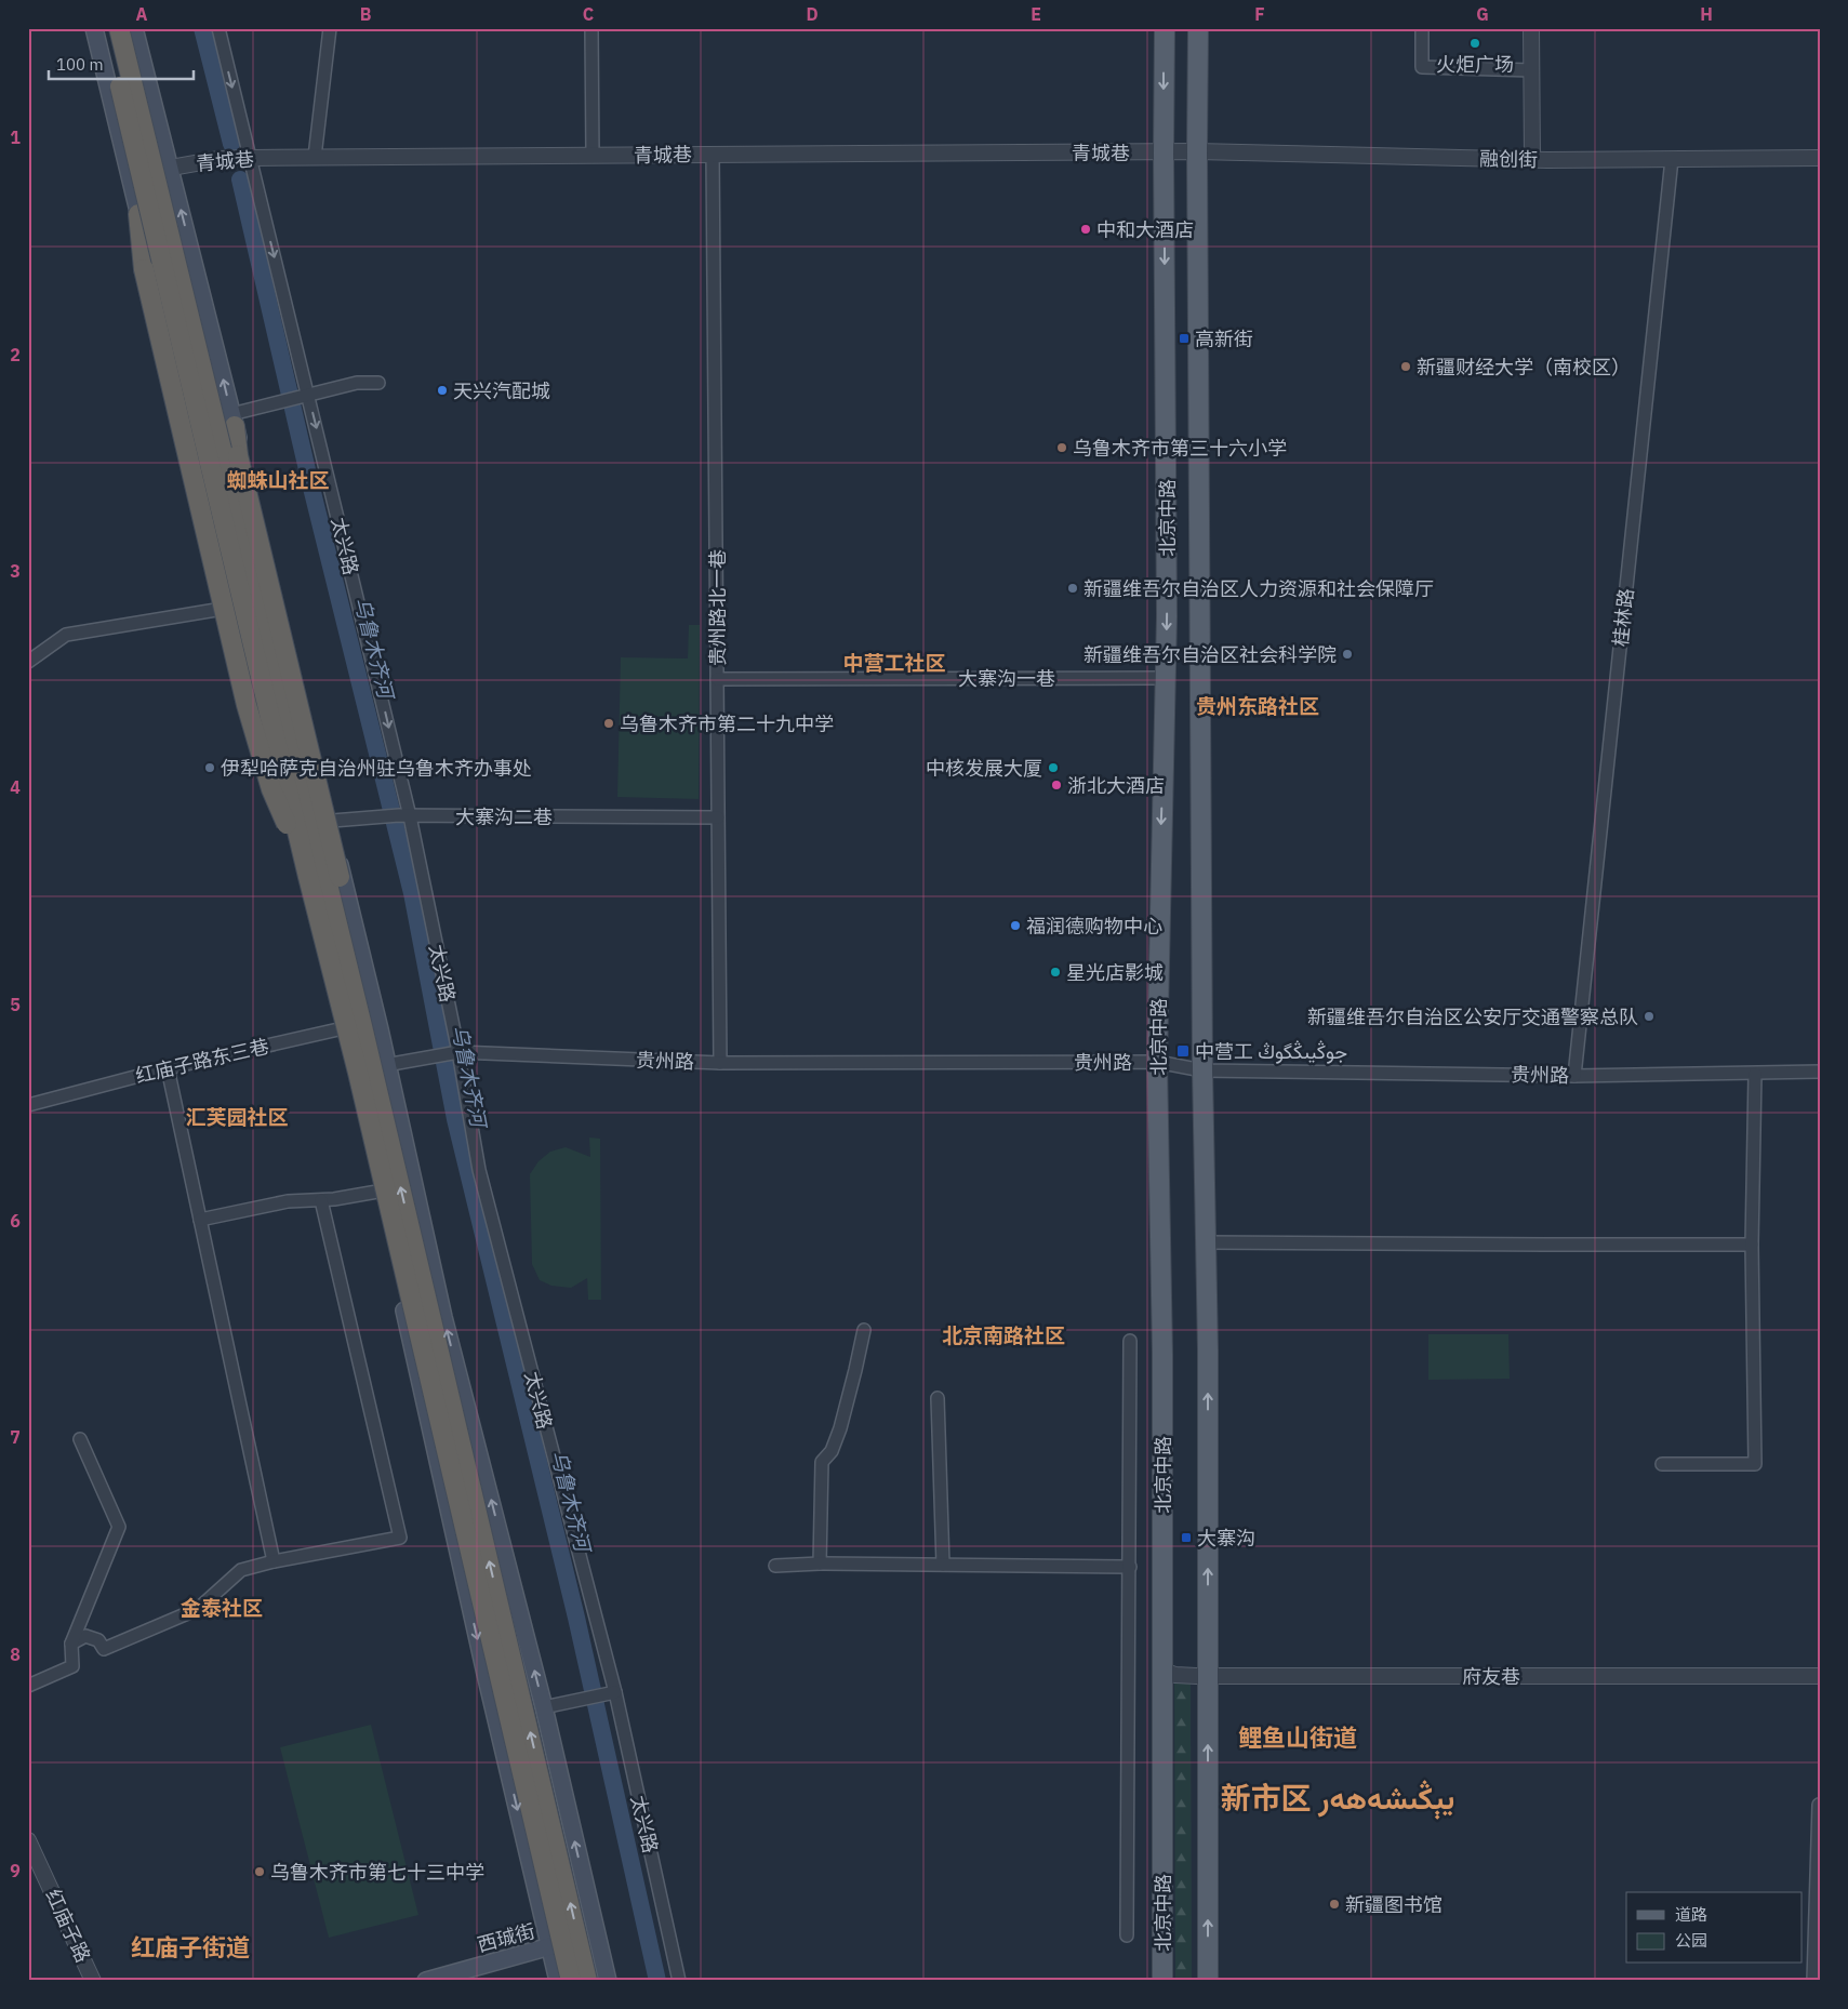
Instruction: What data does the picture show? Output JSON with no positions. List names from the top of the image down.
{
  "streets": {
    "main road": ["北京中路", "西珹街"],
    "street": [
      "青城巷",
      "融创街",
      "太兴路",
      "贵州路北一巷",
      "桂林路",
      "大寨沟一巷",
      "大寨沟二巷",
      "红庙子路东三巷",
      "贵州路",
      "府友巷",
      "红庙子路"
    ]
  },
  "crossings": [
    ["青城巷", "融创街"],
    ["青城巷", "北京中路"],
    ["青城巷", "太兴路"],
    ["青城巷", "贵州路北一巷"],
    ["融创街", "北京中路"],
    ["融创街", "桂林路"],
    ["北京中路", "大寨沟一巷"],
    ["北京中路", "贵州路"],
    ["北京中路", "府友巷"],
    ["太兴路", "大寨沟二巷"],
    ["太兴路", "贵州路"],
    ["贵州路北一巷", "大寨沟一巷"],
    ["贵州路北一巷", "大寨沟二巷"],
    ["贵州路北一巷", "贵州路"],
    ["桂林路", "贵州路"]
  ],
  "one_way": ["太兴路"],
  "districts": [
    "蜘蛛山社区",
    "中营工社区",
    "贵州东路社区",
    "汇芙园社区",
    "北京南路社区",
    "金泰社区",
    "鲤鱼山街道",
    "新市区 يېڭىشەھەر",
    "红庙子街道"
  ],
  "water": ["乌鲁木齐河"],
  "places": {
    "other": [
      "火炬广场",
      "中和大酒店",
      "新疆财经大学（南校区）",
      "天兴汽配城",
      "乌鲁木齐市第三十六小学",
      "新疆维吾尔自治区人力资源和社会保障厅",
      "新疆维吾尔自治区社会科学院",
      "乌鲁木齐市第二十九中学",
      "伊犁哈萨克自治州驻乌鲁木齐办事处",
      "中核发展大厦",
      "浙北大酒店",
      "福润德购物中心",
      "星光店影城",
      "新疆维吾尔自治区公安厅交通警察总队",
      "乌鲁木齐市第七十三中学",
      "新疆图书馆"
    ],
    "transit": ["高新街", "中营工 جوڭيىڭگوڭ", "大寨沟"]
  },
  "legend": ["道路", "公园"],
  "scale_bar": "100 m",
  "grid": {
    "columns": [
      "A",
      "B",
      "C",
      "D",
      "E",
      "F",
      "G",
      "H"
    ],
    "rows": [
      "1",
      "2",
      "3",
      "4",
      "5",
      "6",
      "7",
      "8",
      "9"
    ]
  }
}
